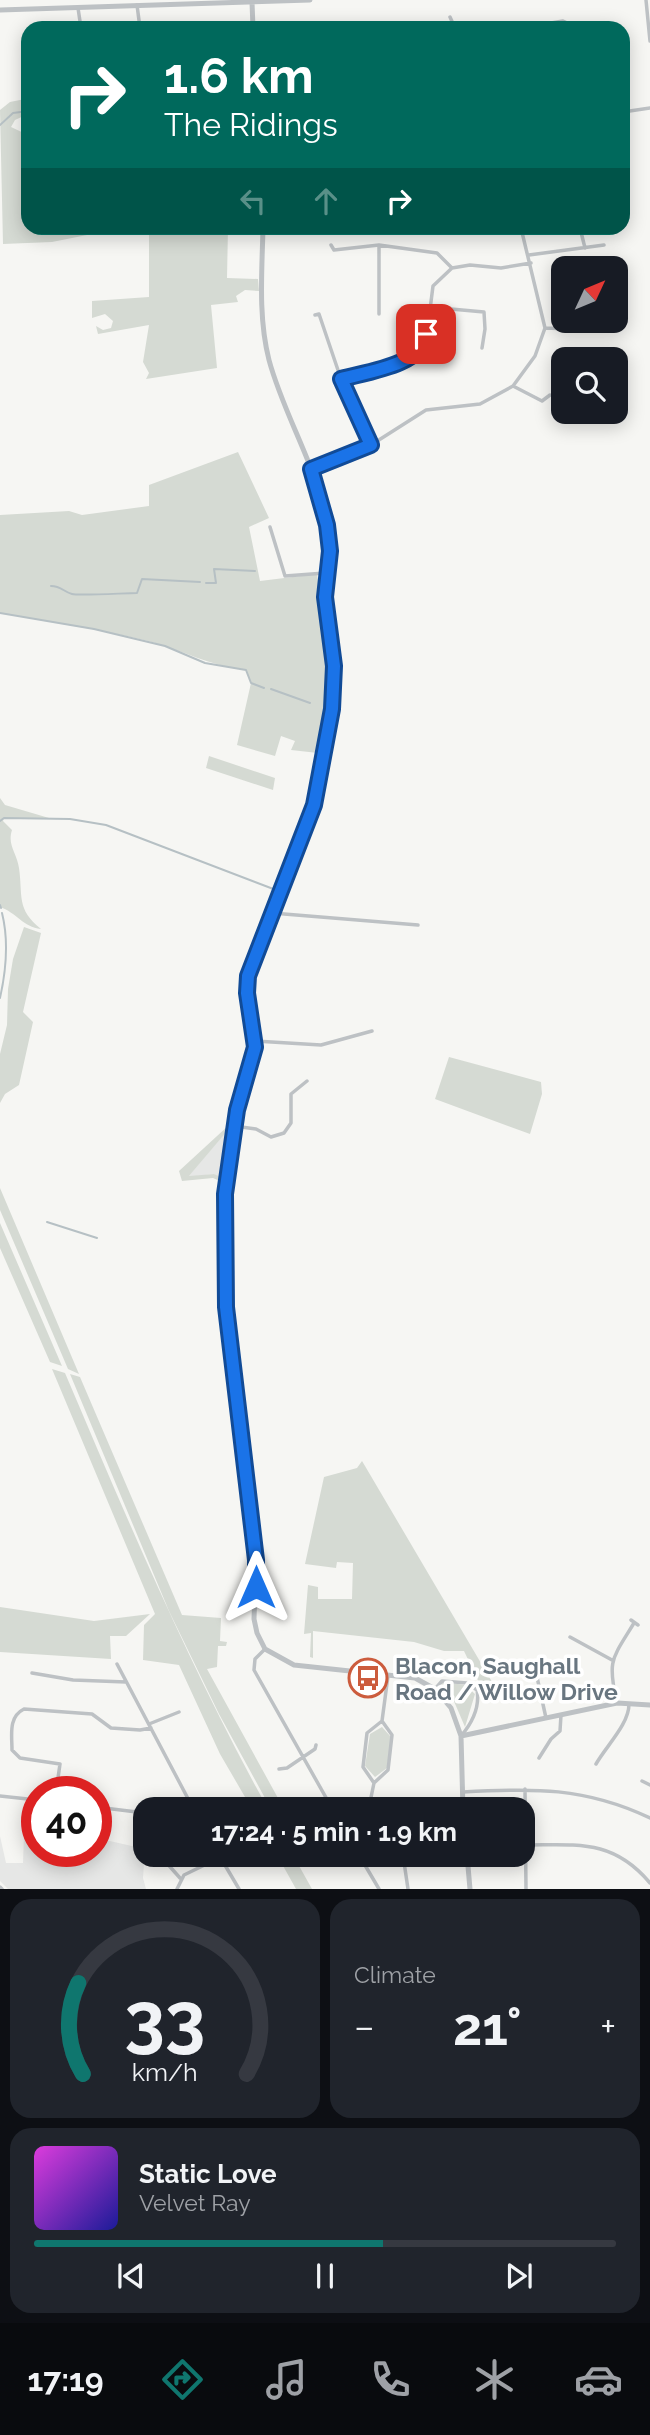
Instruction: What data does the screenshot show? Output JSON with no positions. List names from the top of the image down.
{
  "places": {
    "bus stop": ["Blacon, Saughall Road / Willow Drive"]
  },
  "north": "top right",
  "page": {
    "turn": ["1.6 km", "The Ridings"],
    "limit": "40",
    "trip": "17:24 · 5 min · 1.9 km",
    "tile": "Climate",
    "heat": ["−", "21°", "+"],
    "song": ["Static Love", "Velvet Ray"],
    "tabs": "17:19",
    "gauge": ["33", "km/h"]
  }
}
